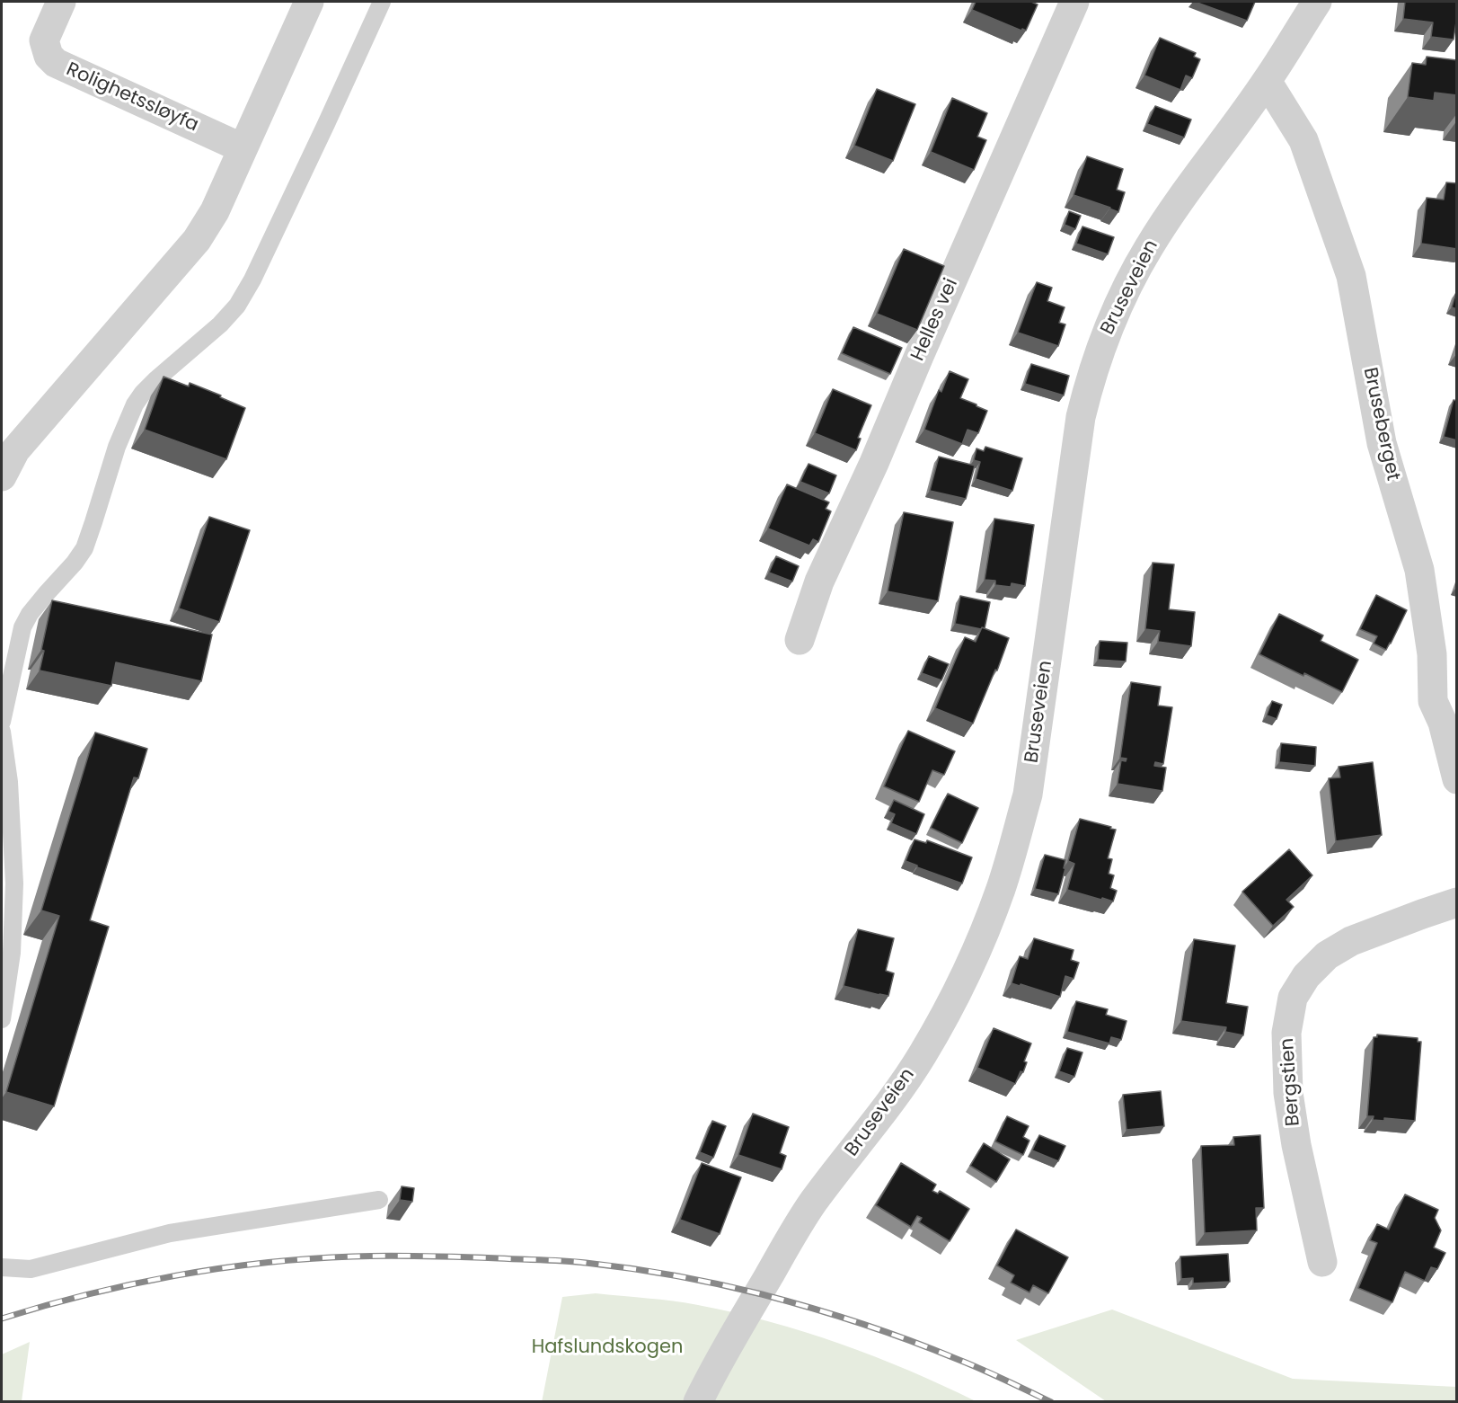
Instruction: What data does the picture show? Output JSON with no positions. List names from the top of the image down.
{
  "streets": {
    "street": [
      "Rolighetssløyfa",
      "Bruseveien",
      "Helles vei",
      "Bruseberget",
      "Bergstien"
    ]
  },
  "crossings": [
    ["Bruseveien", "Bruseberget"]
  ],
  "parks": ["Hafslundskogen"]
}
